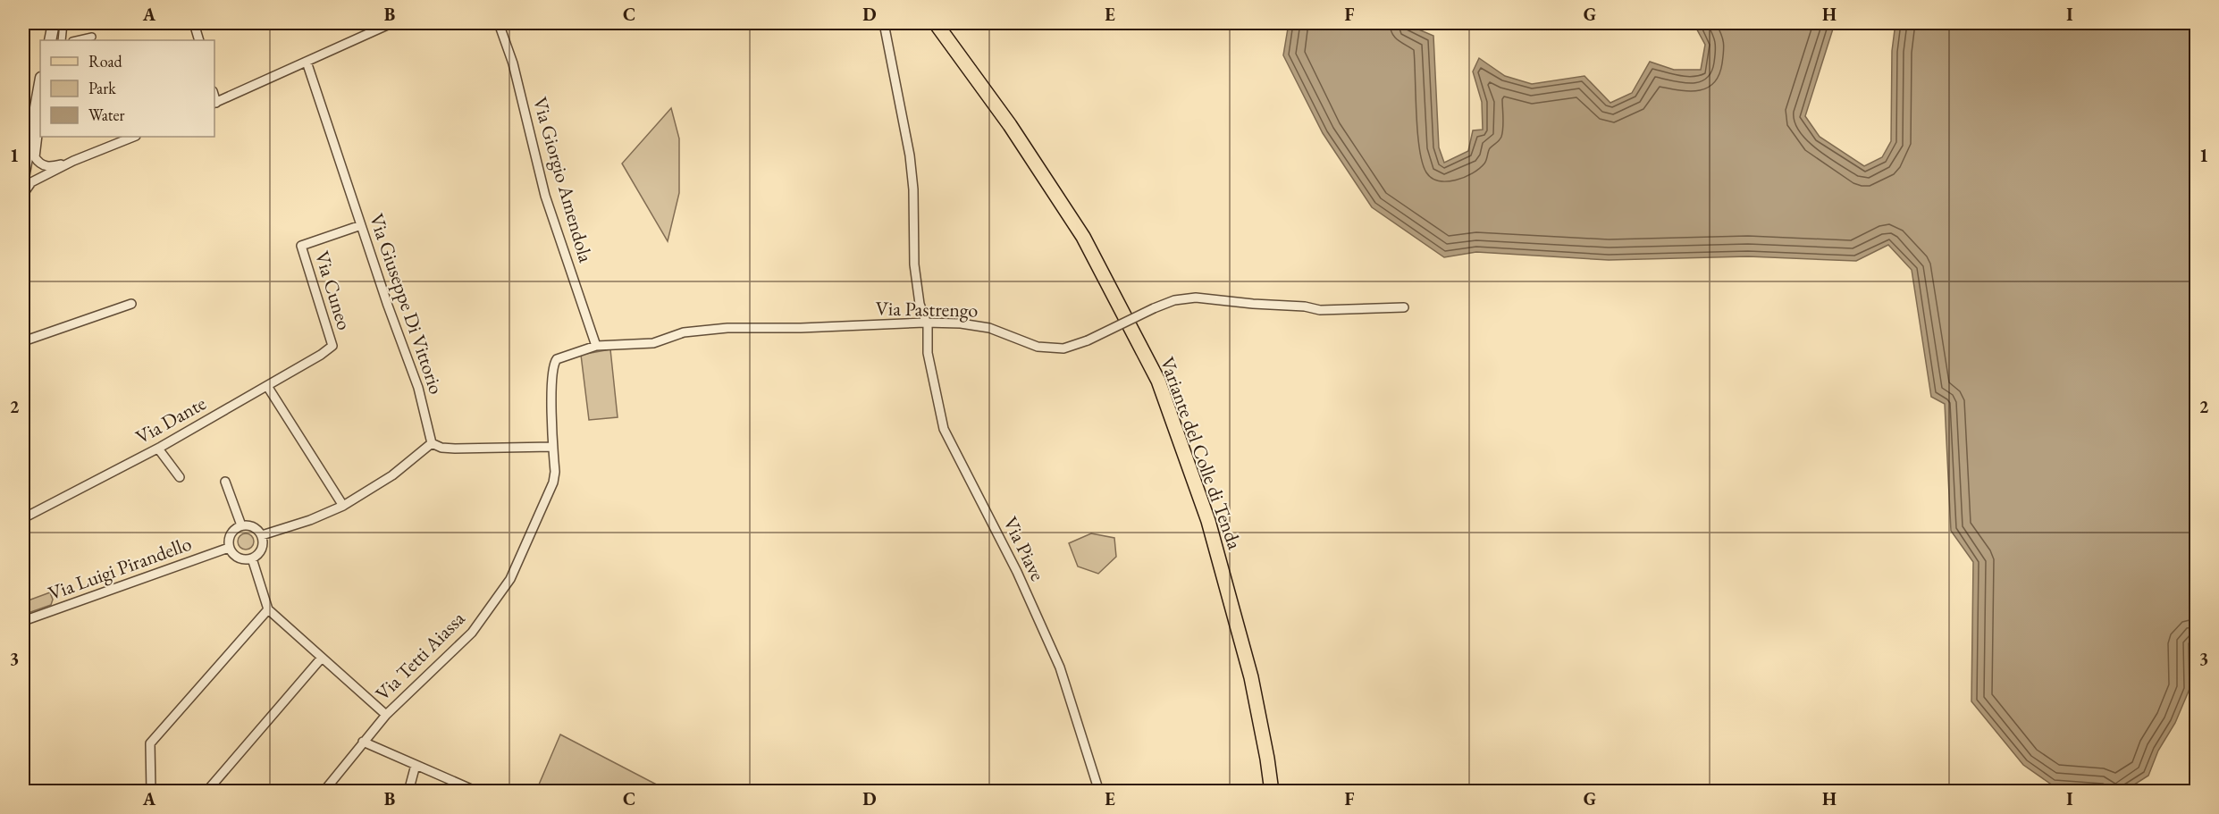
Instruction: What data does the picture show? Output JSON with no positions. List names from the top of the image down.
{
  "streets": {
    "main road": ["Variante del Colle di Tenda"],
    "street": [
      "Via Giorgio Amendola",
      "Via Cuneo",
      "Via Giuseppe Di Vittorio",
      "Via Pastrengo",
      "Via Dante",
      "Via Piave",
      "Via Luigi Pirandello",
      "Via Tetti Aiassa"
    ]
  },
  "crossings": [
    ["Via Giorgio Amendola", "Via Pastrengo"],
    ["Via Giorgio Amendola", "Via Tetti Aiassa"],
    ["Via Cuneo", "Via Giuseppe Di Vittorio"],
    ["Via Cuneo", "Via Dante"],
    ["Via Pastrengo", "Via Piave"],
    ["Via Pastrengo", "Via Tetti Aiassa"]
  ],
  "legend": ["Road", "Park", "Water"],
  "grid": {
    "columns": [
      "A",
      "B",
      "C",
      "D",
      "E",
      "F",
      "G",
      "H",
      "I"
    ],
    "rows": ["1", "2", "3"]
  }
}
